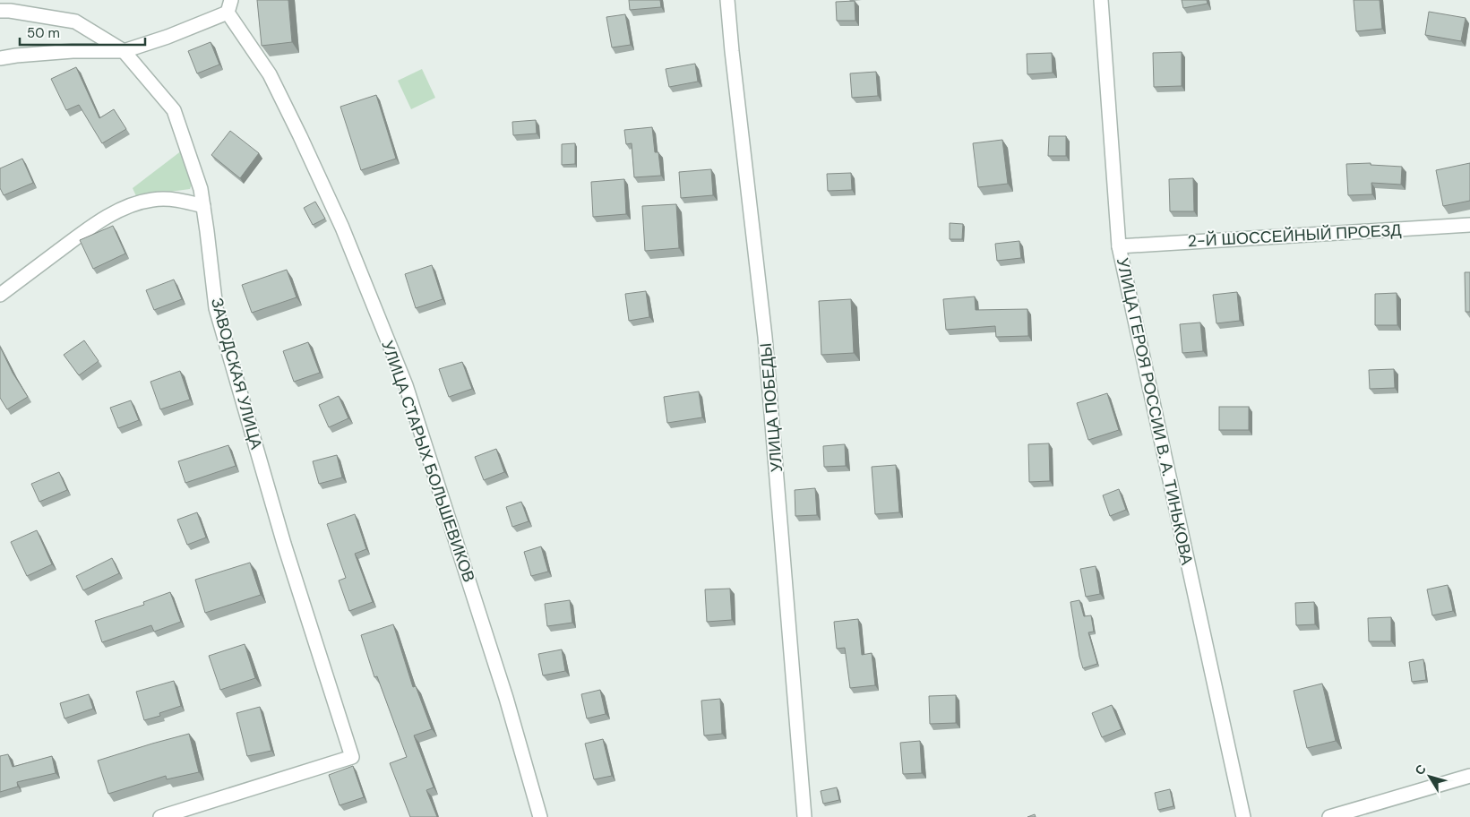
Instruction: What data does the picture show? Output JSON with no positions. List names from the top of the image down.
{
  "streets": {
    "street": [
      "2-Й ШОССЕЙНЫЙ ПРОЕЗД",
      "ЗАВОДСКАЯ УЛИЦА",
      "УЛИЦА ПОБЕДЫ",
      "УЛИЦА ГЕРОЯ РОССИИ В. А. ТИНЬКОВА",
      "УЛИЦА СТАРЫХ БОЛЬШЕВИКОВ"
    ]
  },
  "crossings": [
    ["2-Й ШОССЕЙНЫЙ ПРОЕЗД", "УЛИЦА ГЕРОЯ РОССИИ В. А. ТИНЬКОВА"]
  ],
  "scale_bar": "50 m",
  "north": "top left"
}
